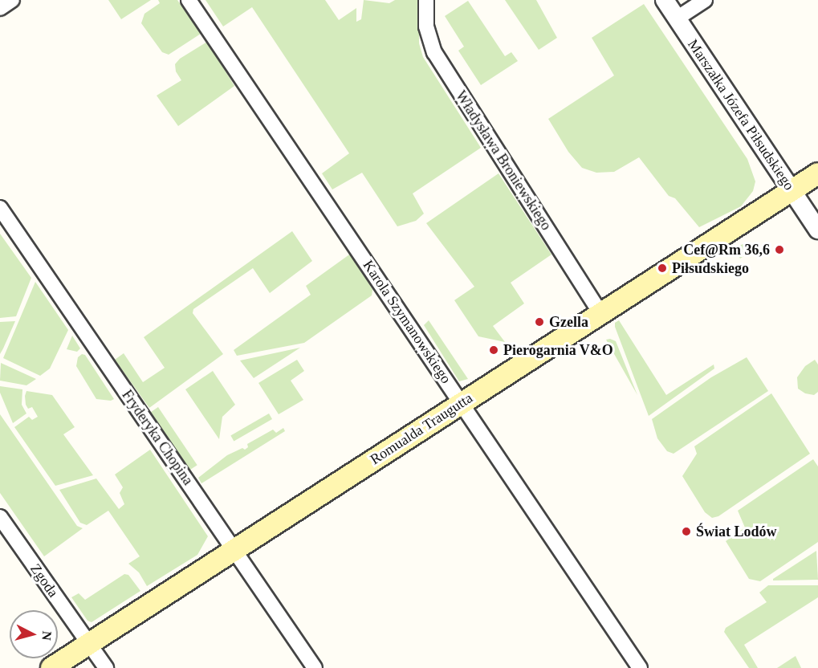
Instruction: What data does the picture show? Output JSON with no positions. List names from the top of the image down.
{
  "streets": {
    "main road": ["Romualda Traugutta"],
    "street": [
      "Marszałka Józefa Piłsudskiego",
      "Władysława Broniewskiego",
      "Karola Szymanowskiego",
      "Fryderyka Chopina",
      "Zgoda"
    ]
  },
  "crossings": [
    ["Marszałka Józefa Piłsudskiego", "Romualda Traugutta"],
    ["Władysława Broniewskiego", "Romualda Traugutta"],
    ["Karola Szymanowskiego", "Romualda Traugutta"],
    ["Romualda Traugutta", "Fryderyka Chopina"],
    ["Romualda Traugutta", "Zgoda"]
  ],
  "places": [
    "Cef@Rm 36,6",
    "Piłsudskiego",
    "Gzella",
    "Pierogarnia V&O",
    "Świat Lodów"
  ],
  "north": "right"
}
